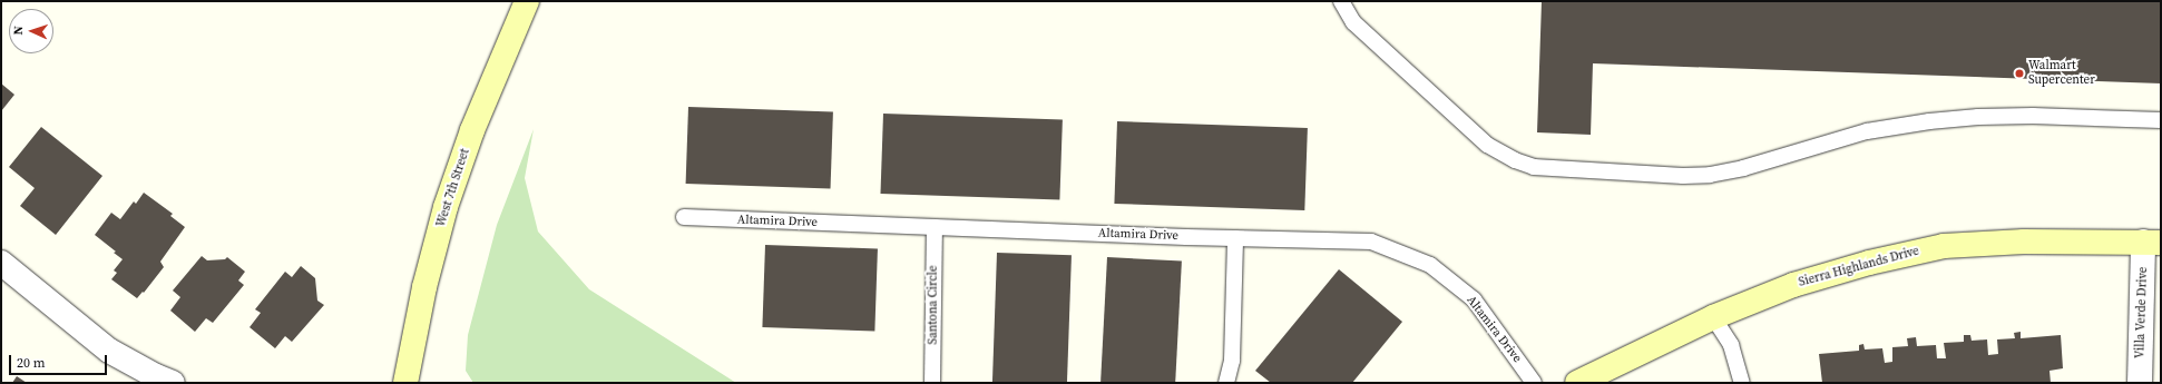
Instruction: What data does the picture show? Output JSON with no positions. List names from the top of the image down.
{
  "streets": {
    "street": ["West 7th Street", "Sierra Highlands Drive", "Villa Verde Drive"],
    "lane": ["Altamira Drive", "Santona Circle"]
  },
  "crossings": [
    ["Altamira Drive", "Santona Circle"],
    ["Sierra Highlands Drive", "Villa Verde Drive"]
  ],
  "places": ["Walmart Supercenter"],
  "scale_bar": "20 m",
  "north": "left"
}
